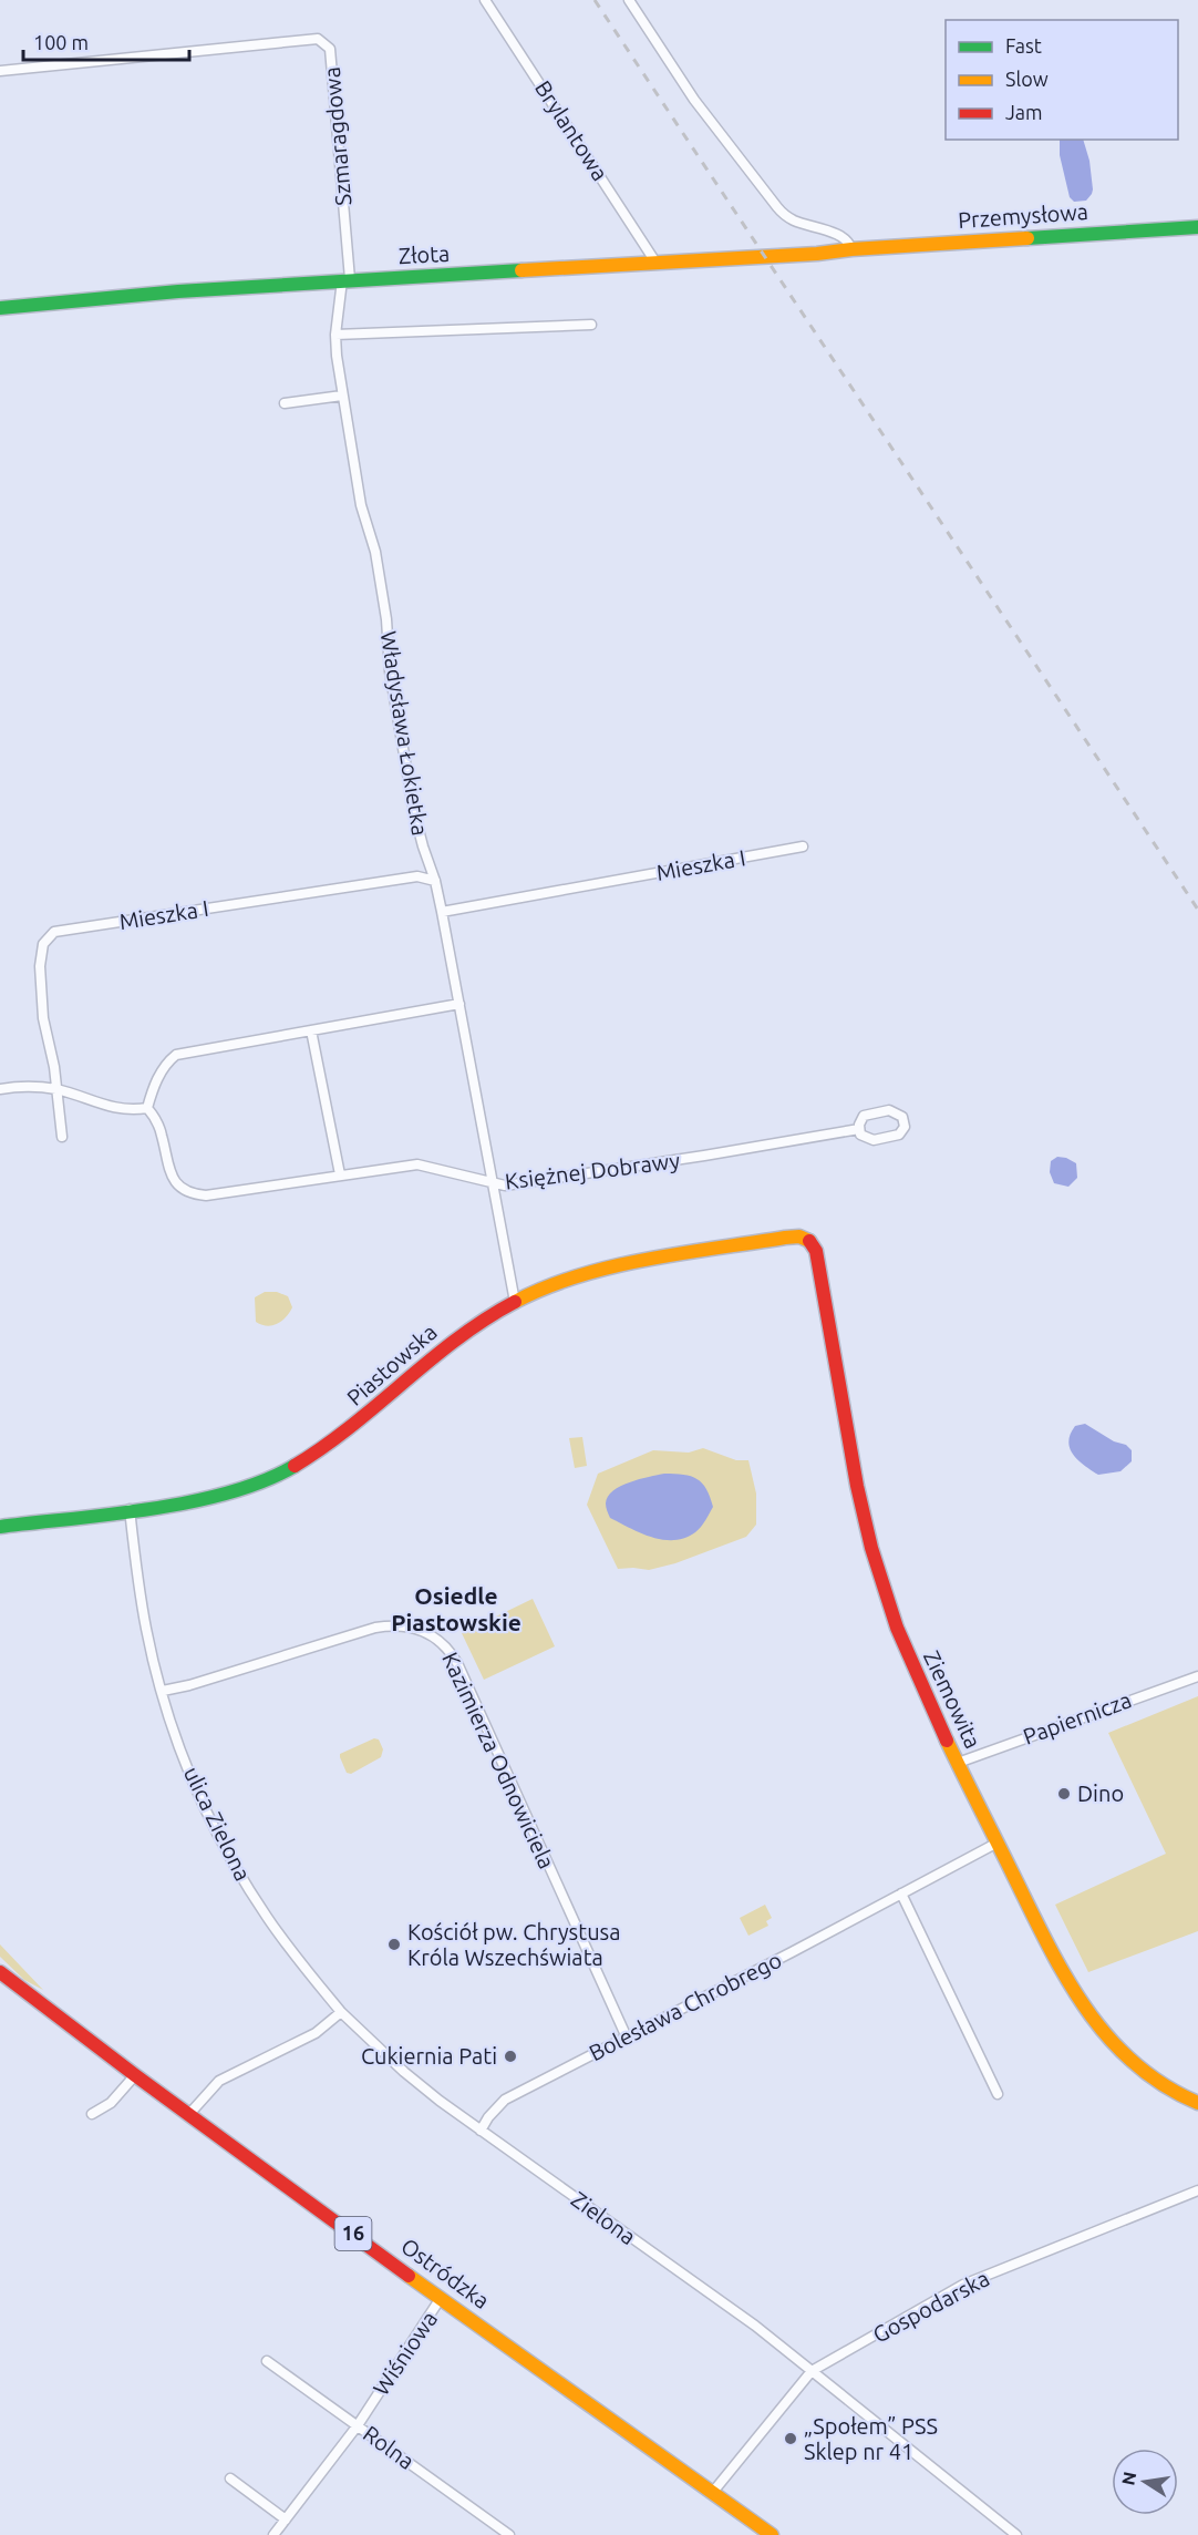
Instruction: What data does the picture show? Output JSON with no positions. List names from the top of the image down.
{
  "streets": {
    "street": [
      "Brylantowa",
      "Szmaragdowa",
      "Przemysłowa",
      "Złota",
      "Władysława Łokietka",
      "Mieszka I",
      "Księżnej Dobrawy",
      "Piastowska",
      "Ziemowita",
      "Papiernicza",
      "Kazimierza Odnowiciela",
      "ulica Zielona",
      "Bolesława Chrobrego",
      "Zielona",
      "16",
      "Ostródzka",
      "Gospodarska",
      "Wiśniowa",
      "Rolna"
    ]
  },
  "crossings": [
    ["Brylantowa", "Złota"],
    ["Szmaragdowa", "Złota"],
    ["Szmaragdowa", "Władysława Łokietka"],
    ["Przemysłowa", "Złota"],
    ["Złota", "Władysława Łokietka"],
    ["Władysława Łokietka", "Mieszka I"],
    ["Władysława Łokietka", "Księżnej Dobrawy"],
    ["Władysława Łokietka", "Piastowska"],
    ["Piastowska", "Ziemowita"],
    ["Piastowska", "ulica Zielona"],
    ["Ziemowita", "Papiernicza"],
    ["Ziemowita", "Bolesława Chrobrego"],
    ["Kazimierza Odnowiciela", "ulica Zielona"],
    ["Kazimierza Odnowiciela", "Bolesława Chrobrego"],
    ["ulica Zielona", "Zielona"],
    ["Bolesława Chrobrego", "Zielona"],
    ["Zielona", "Gospodarska"],
    ["Ostródzka", "Gospodarska"],
    ["Ostródzka", "Wiśniowa"],
    ["Wiśniowa", "Rolna"]
  ],
  "districts": ["Osiedle Piastowskie"],
  "places": [
    "Dino",
    "Kościół pw. Chrystusa Króla Wszechświata",
    "Cukiernia Pati",
    "„Społem” PSS Sklep nr 41"
  ],
  "legend": ["Fast", "Slow", "Jam"],
  "scale_bar": "100 m",
  "north": "left"
}
